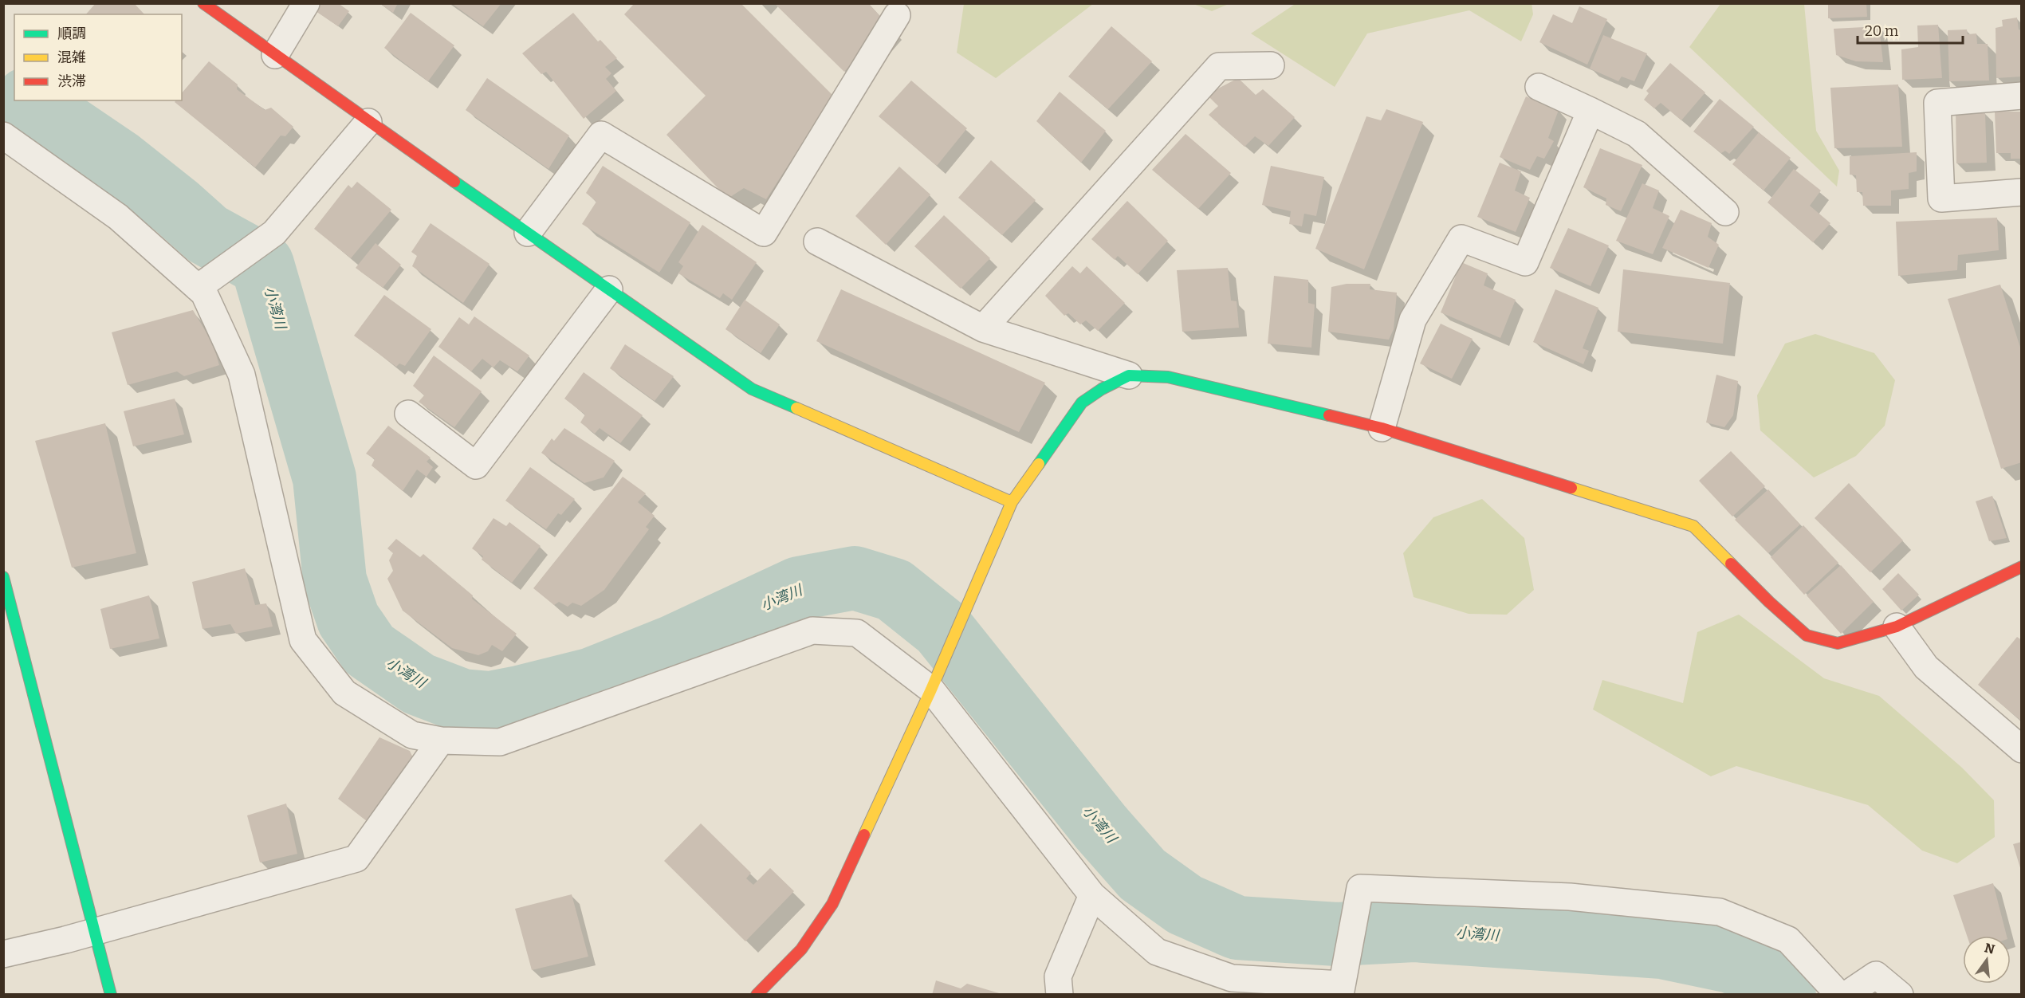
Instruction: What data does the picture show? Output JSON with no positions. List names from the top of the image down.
{
  "water": ["小湾川"],
  "legend": ["順調", "混雑", "渋滞"],
  "scale_bar": "20 m",
  "north": "top"
}
